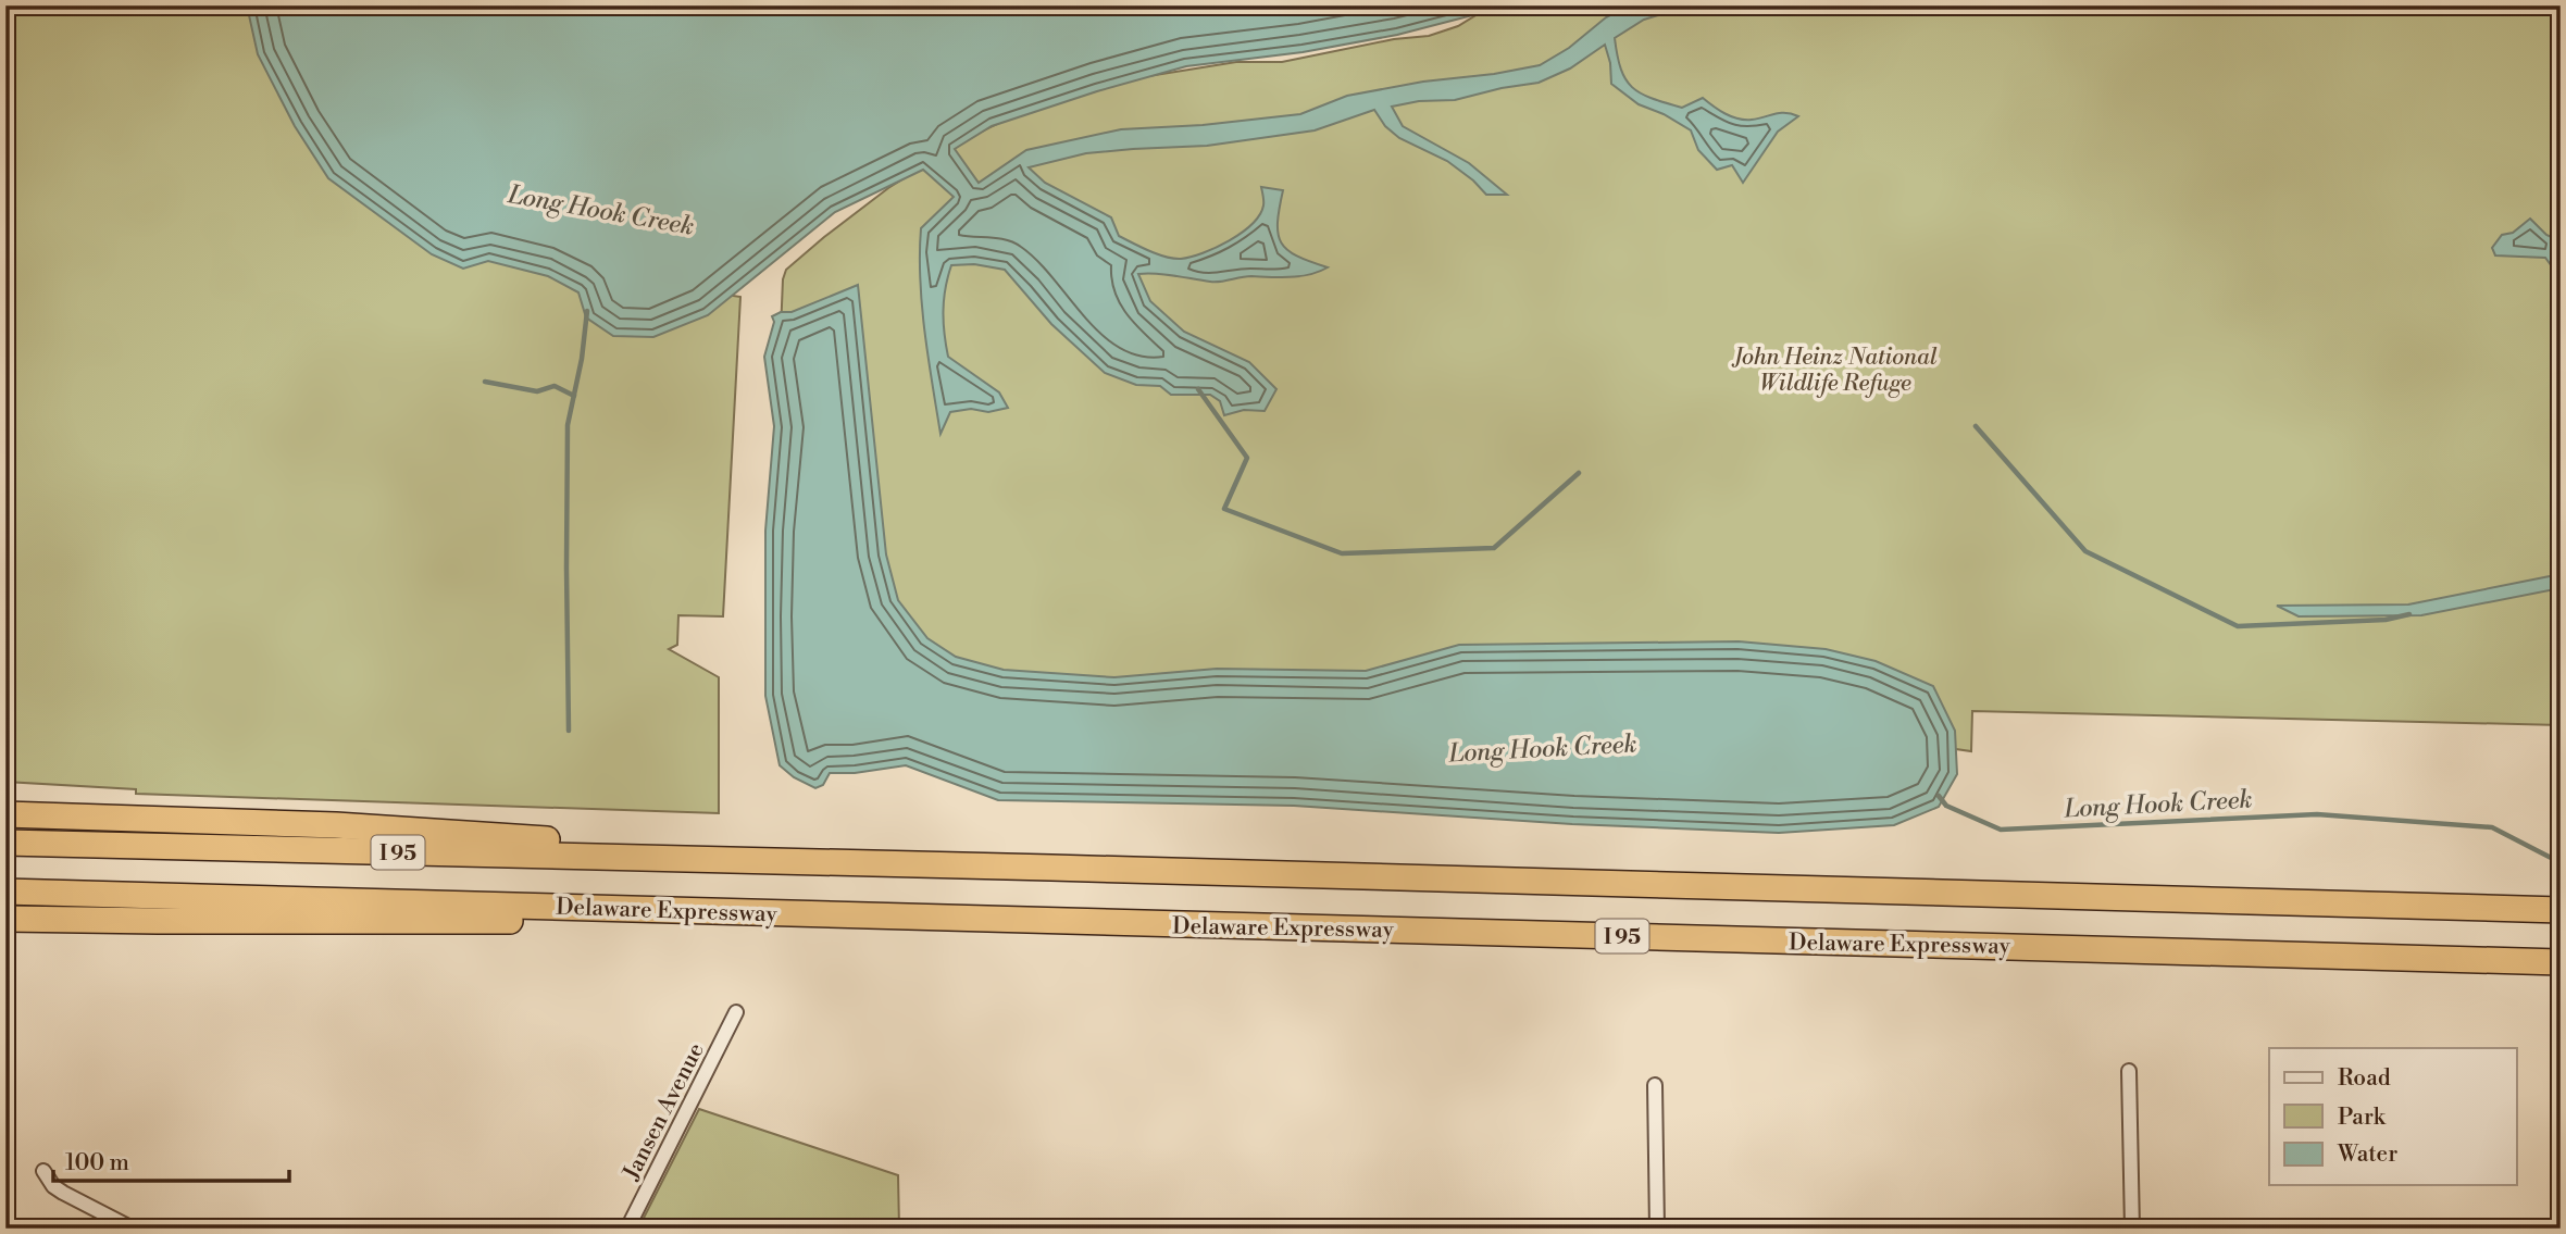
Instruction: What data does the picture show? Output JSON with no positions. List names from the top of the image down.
{
  "streets": {
    "highway": ["I 95", "Delaware Expressway"],
    "street": ["Jansen Avenue"]
  },
  "water": ["Long Hook Creek"],
  "parks": ["John Heinz National Wildlife Refuge"],
  "legend": ["Road", "Park", "Water"],
  "scale_bar": "100 m"
}
